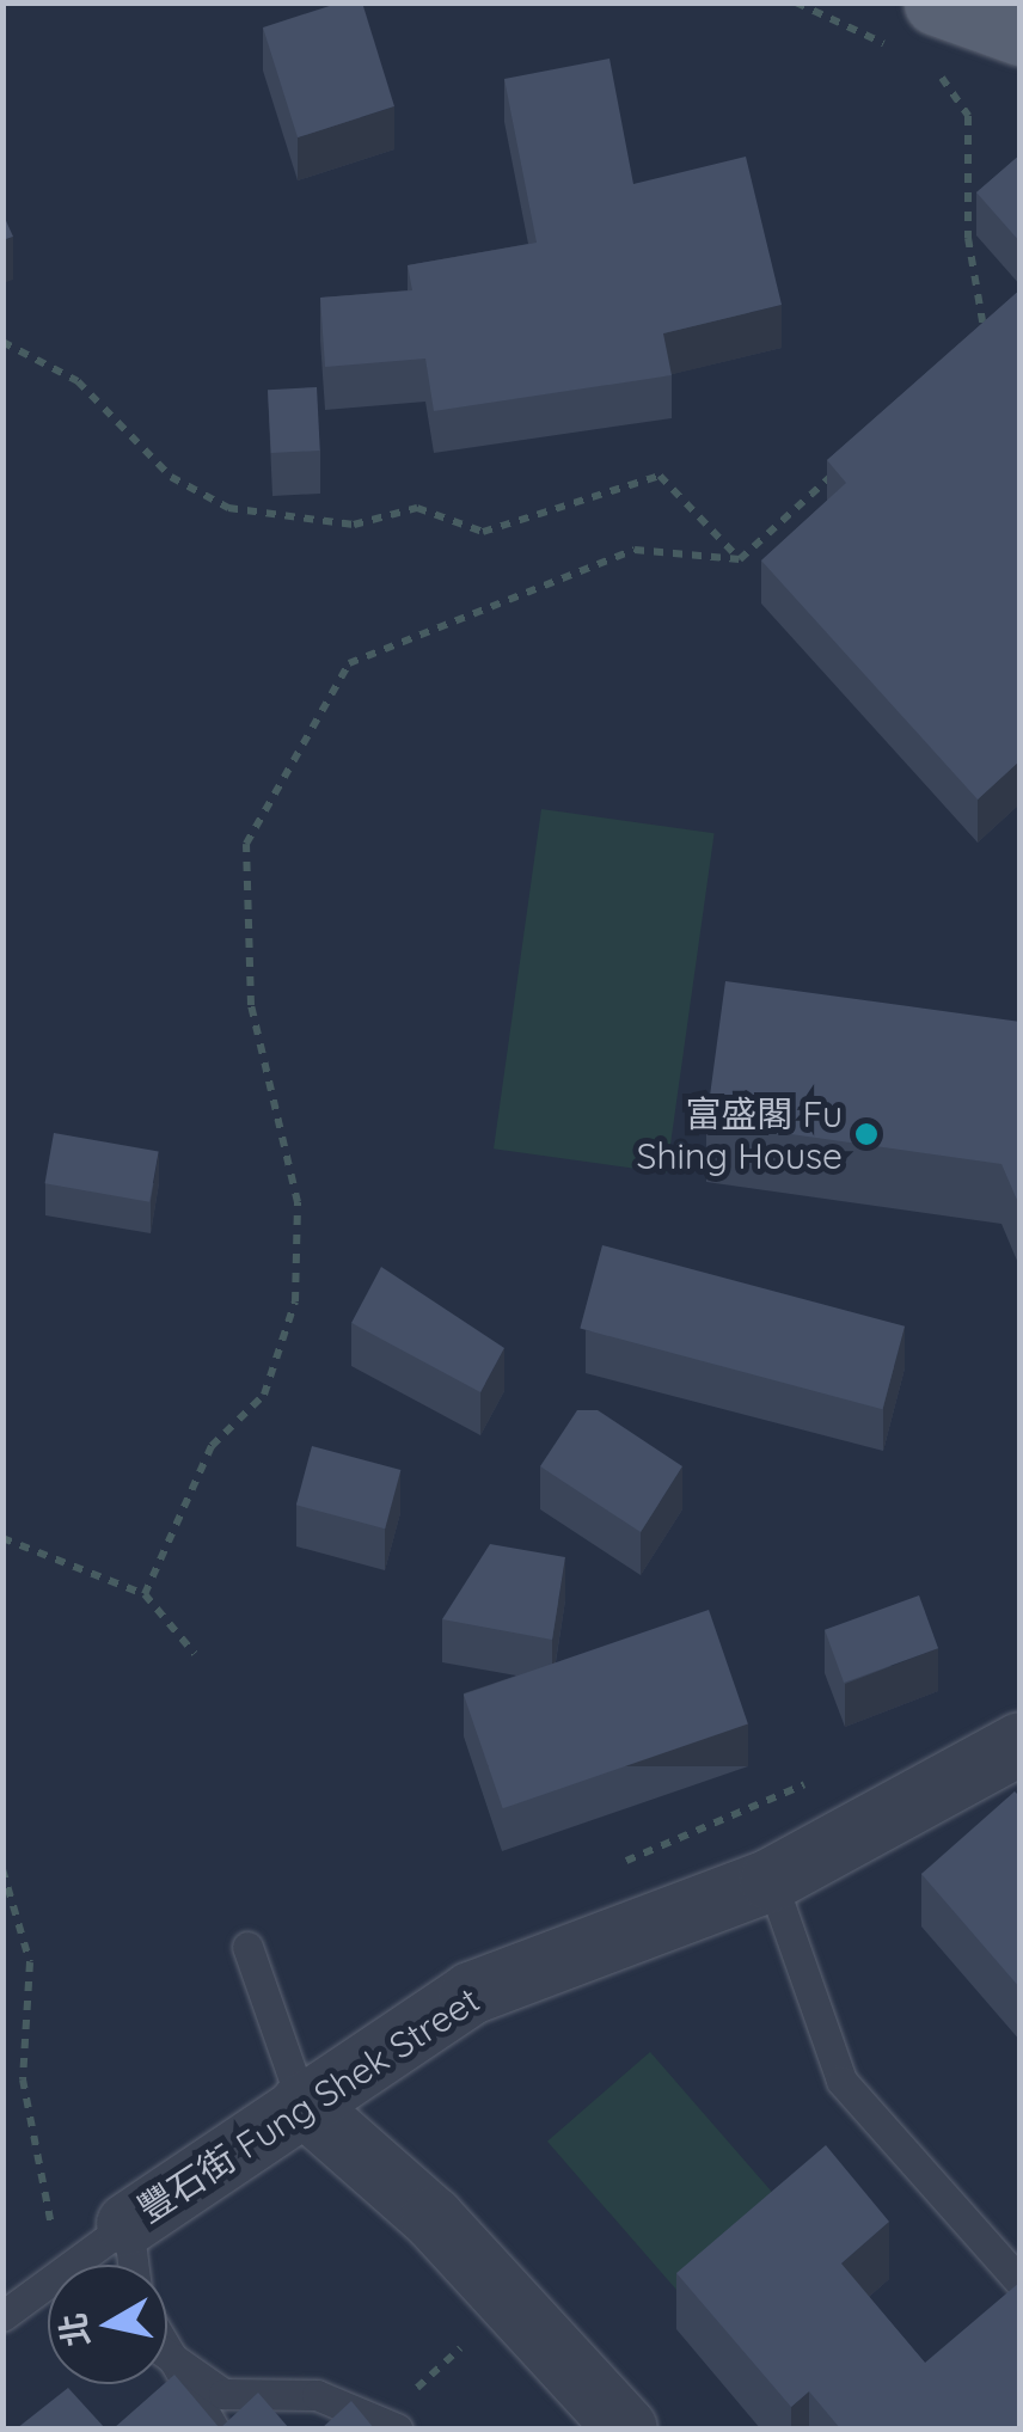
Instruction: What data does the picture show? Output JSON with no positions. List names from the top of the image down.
{
  "streets": {
    "street": ["豐石街 Fung Shek Street"]
  },
  "places": ["富盛閣 Fu Shing House"],
  "north": "left"
}
